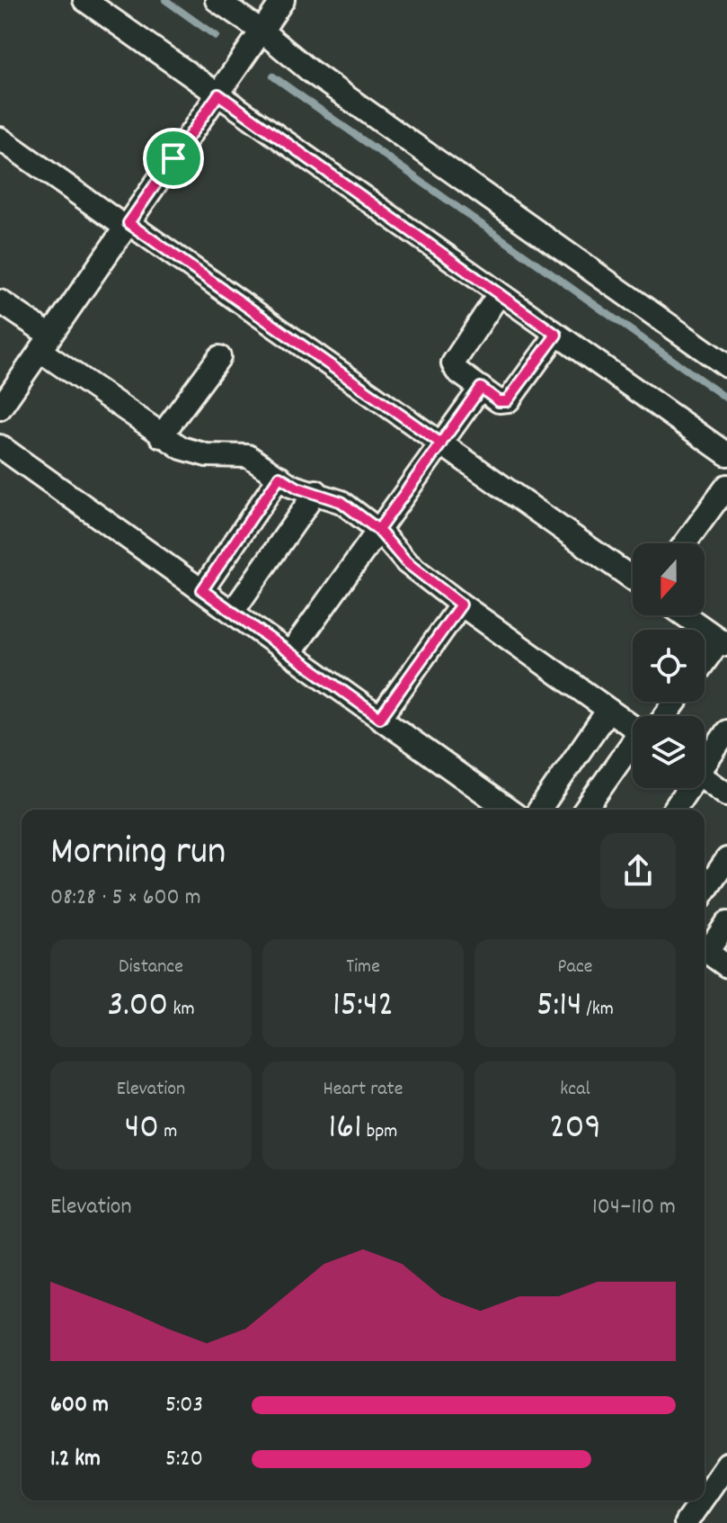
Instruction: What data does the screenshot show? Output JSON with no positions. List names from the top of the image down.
{
  "north": "bottom",
  "page": {
    "heading": ["Morning run", "08:28 · 5 × 600 m"],
    "stats": [
      ["Distance", "3.00 km"],
      ["Time", "15:42"],
      ["Pace", "5:14 /km"],
      ["Elevation", "40 m"],
      ["Heart rate", "161 bpm"],
      ["kcal", "209"]
    ],
    "chart": ["Elevation", "104–110 m"],
    "list": [
      {
        "name": "600 m",
        "note": "5:03"
      },
      {
        "name": "1.2 km",
        "note": "5:20"
      }
    ]
  }
}
